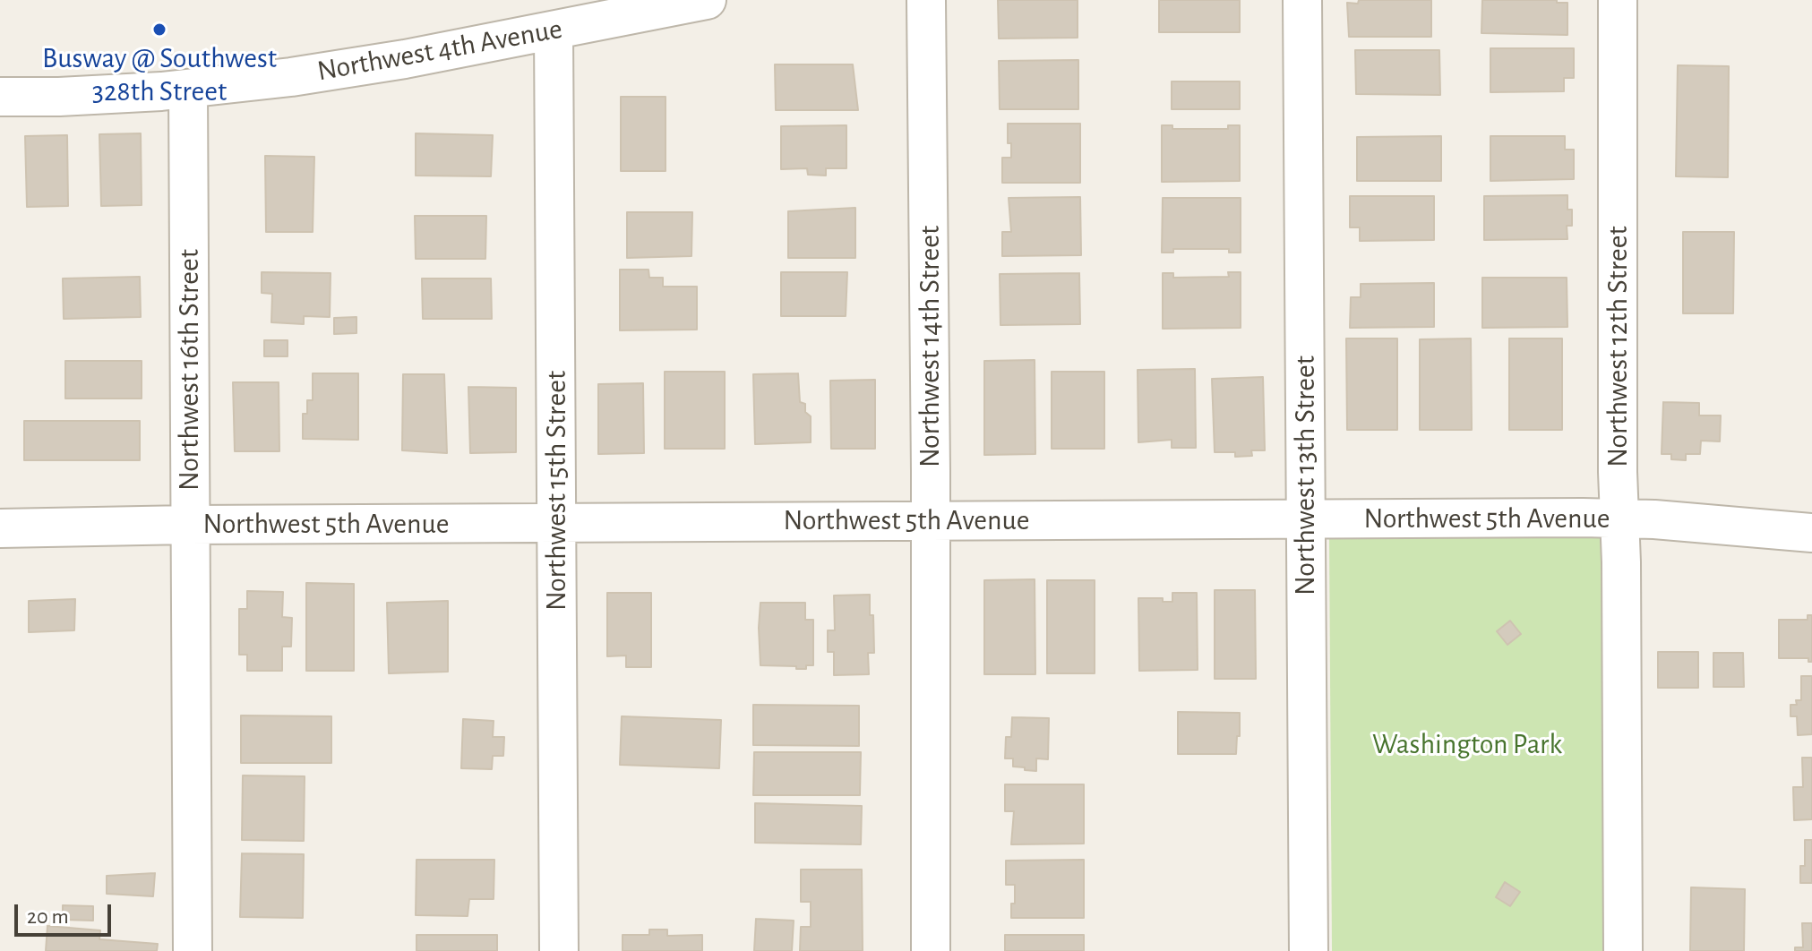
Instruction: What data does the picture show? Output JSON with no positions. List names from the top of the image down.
{
  "streets": {
    "street": [
      "Northwest 4th Avenue",
      "Northwest 14th Street",
      "Northwest 12th Street",
      "Northwest 16th Street",
      "Northwest 13th Street",
      "Northwest 15th Street",
      "Northwest 5th Avenue"
    ]
  },
  "crossings": [
    ["Northwest 4th Avenue", "Northwest 16th Street"],
    ["Northwest 4th Avenue", "Northwest 15th Street"],
    ["Northwest 14th Street", "Northwest 5th Avenue"],
    ["Northwest 12th Street", "Northwest 5th Avenue"],
    ["Northwest 16th Street", "Northwest 5th Avenue"],
    ["Northwest 13th Street", "Northwest 5th Avenue"],
    ["Northwest 15th Street", "Northwest 5th Avenue"]
  ],
  "parks": ["Washington Park"],
  "places": ["Busway @ Southwest 328th Street"],
  "scale_bar": "20 m"
}
